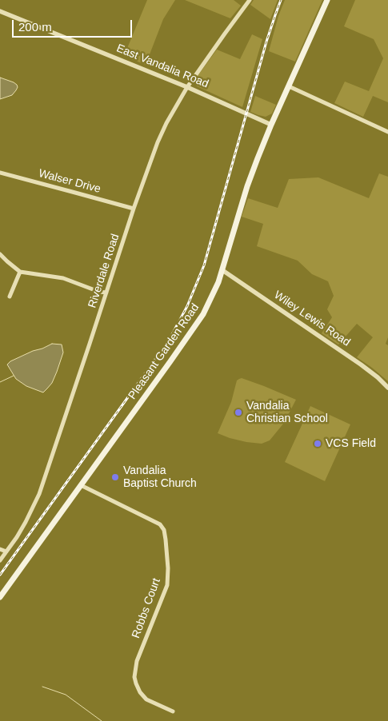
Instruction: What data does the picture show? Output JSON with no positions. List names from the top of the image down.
{
  "streets": {
    "main road": ["Pleasant Garden Road"],
    "street": [
      "East Vandalia Road",
      "Walser Drive",
      "Riverdale Road",
      "Wiley Lewis Road",
      "Robbs Court"
    ]
  },
  "crossings": [
    ["East Vandalia Road", "Riverdale Road"],
    ["East Vandalia Road", "Pleasant Garden Road"],
    ["Walser Drive", "Riverdale Road"],
    ["Wiley Lewis Road", "Pleasant Garden Road"],
    ["Pleasant Garden Road", "Robbs Court"]
  ],
  "places": ["Vandalia Christian School", "VCS Field", "Vandalia Baptist Church"],
  "scale_bar": "200 m"
}
